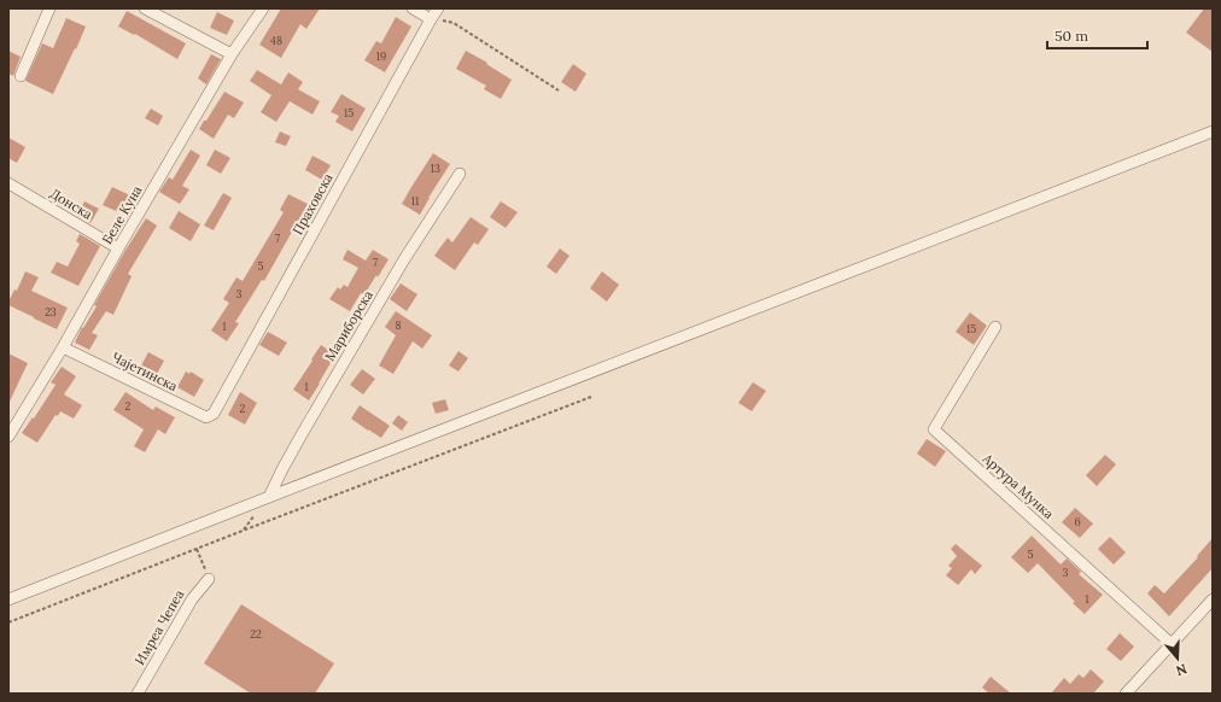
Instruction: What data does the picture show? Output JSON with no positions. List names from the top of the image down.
{
  "streets": {
    "street": [
      "Донска",
      "Праховска",
      "Беле Куна",
      "Мариборска",
      "Чајетинска",
      "Артура Мунка",
      "Имреа Чепеа"
    ]
  },
  "crossings": [
    ["Донска", "Беле Куна"],
    ["Праховска", "Чајетинска"],
    ["Беле Куна", "Чајетинска"]
  ],
  "house_numbers": [
    "48",
    "19",
    "15",
    "13",
    "11",
    "7",
    "7",
    "5",
    "3",
    "23",
    "8",
    "1",
    "15",
    "1",
    "2",
    "2",
    "6",
    "5",
    "3",
    "1",
    "22"
  ],
  "scale_bar": "50 m",
  "north": "bottom"
}
